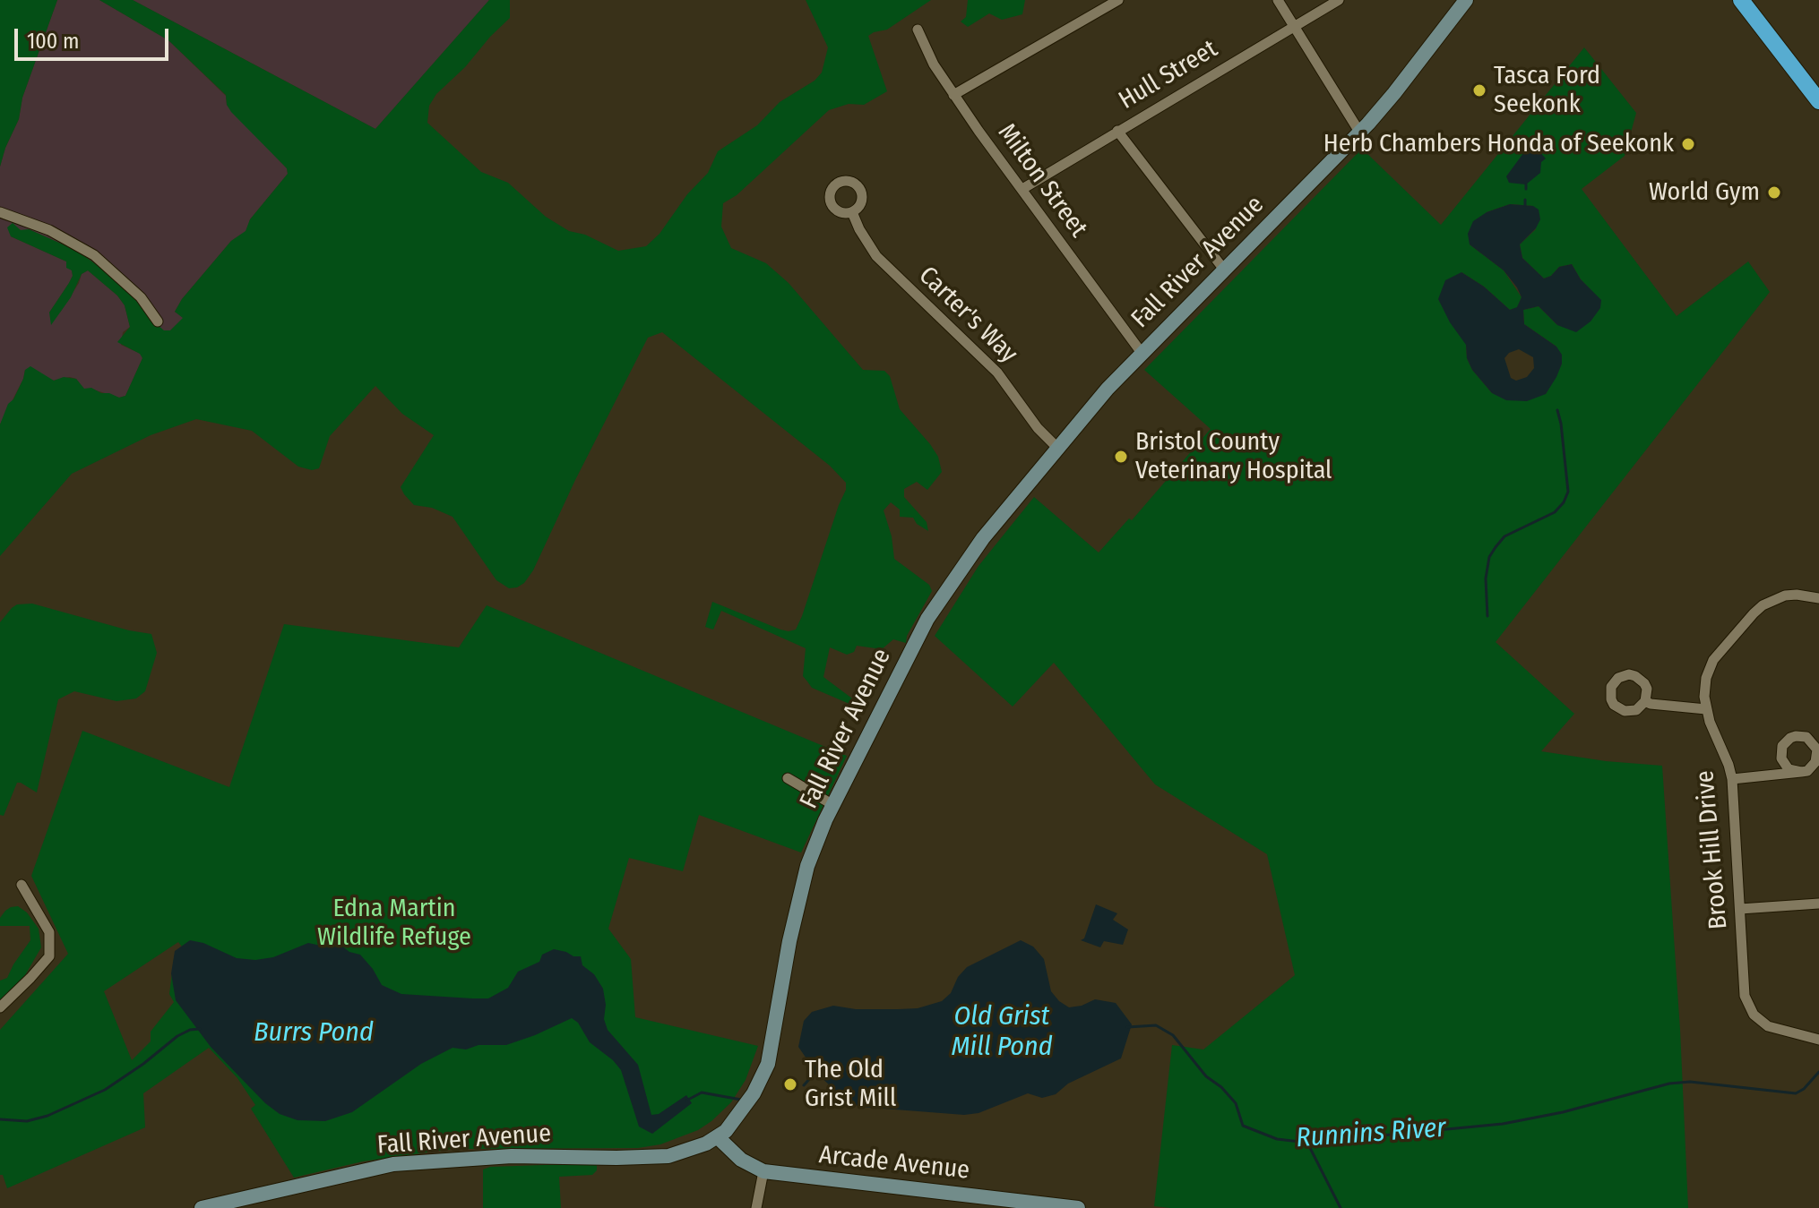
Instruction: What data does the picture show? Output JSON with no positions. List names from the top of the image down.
{
  "streets": {
    "main road": ["Fall River Avenue", "Arcade Avenue"],
    "street": [
      "Hull Street",
      "Milton Street",
      "Carter's Way",
      "Brook Hill Drive"
    ]
  },
  "crossings": [
    ["Hull Street", "Milton Street"],
    ["Milton Street", "Fall River Avenue"],
    ["Fall River Avenue", "Carter's Way"],
    ["Fall River Avenue", "Arcade Avenue"]
  ],
  "water": ["Old Grist Mill Pond", "Burrs Pond", "Runnins River"],
  "parks": ["Edna Martin Wildlife Refuge"],
  "places": [
    "Tasca Ford Seekonk",
    "Herb Chambers Honda of Seekonk",
    "World Gym",
    "Bristol County Veterinary Hospital",
    "The Old Grist Mill"
  ],
  "scale_bar": "100 m"
}
